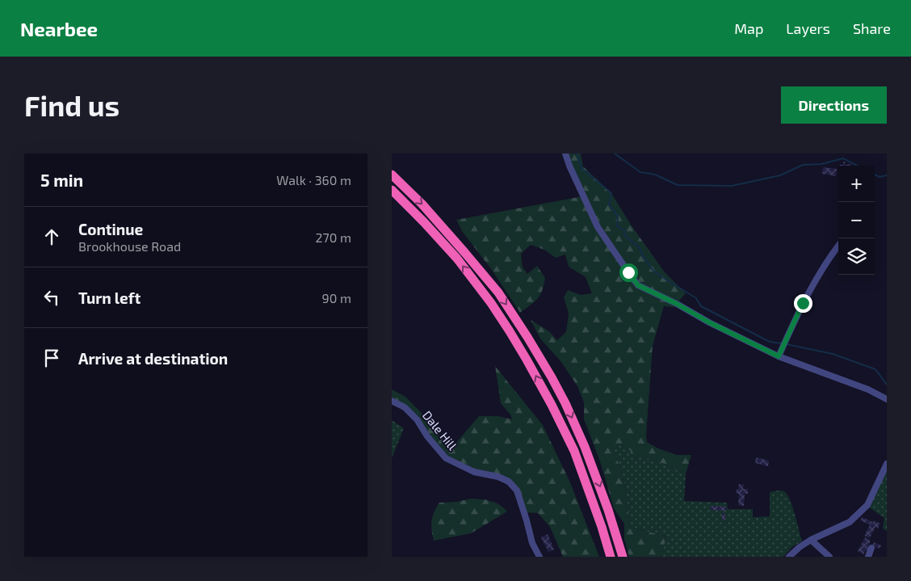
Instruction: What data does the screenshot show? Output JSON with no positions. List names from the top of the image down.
{
  "streets": {
    "street": ["Dale Hill"]
  },
  "page": {
    "header": "Nearbee",
    "nav": ["Map", "Layers", "Share"],
    "buttons": "Directions",
    "title": "Find us",
    "heading": ["5 min", "Walk · 360 m"],
    "map_buttons": ["+", "−"],
    "list": [
      ["Continue", "Brookhouse Road", "270 m"],
      ["Turn left", "90 m"],
      "Arrive at destination"
    ]
  }
}
